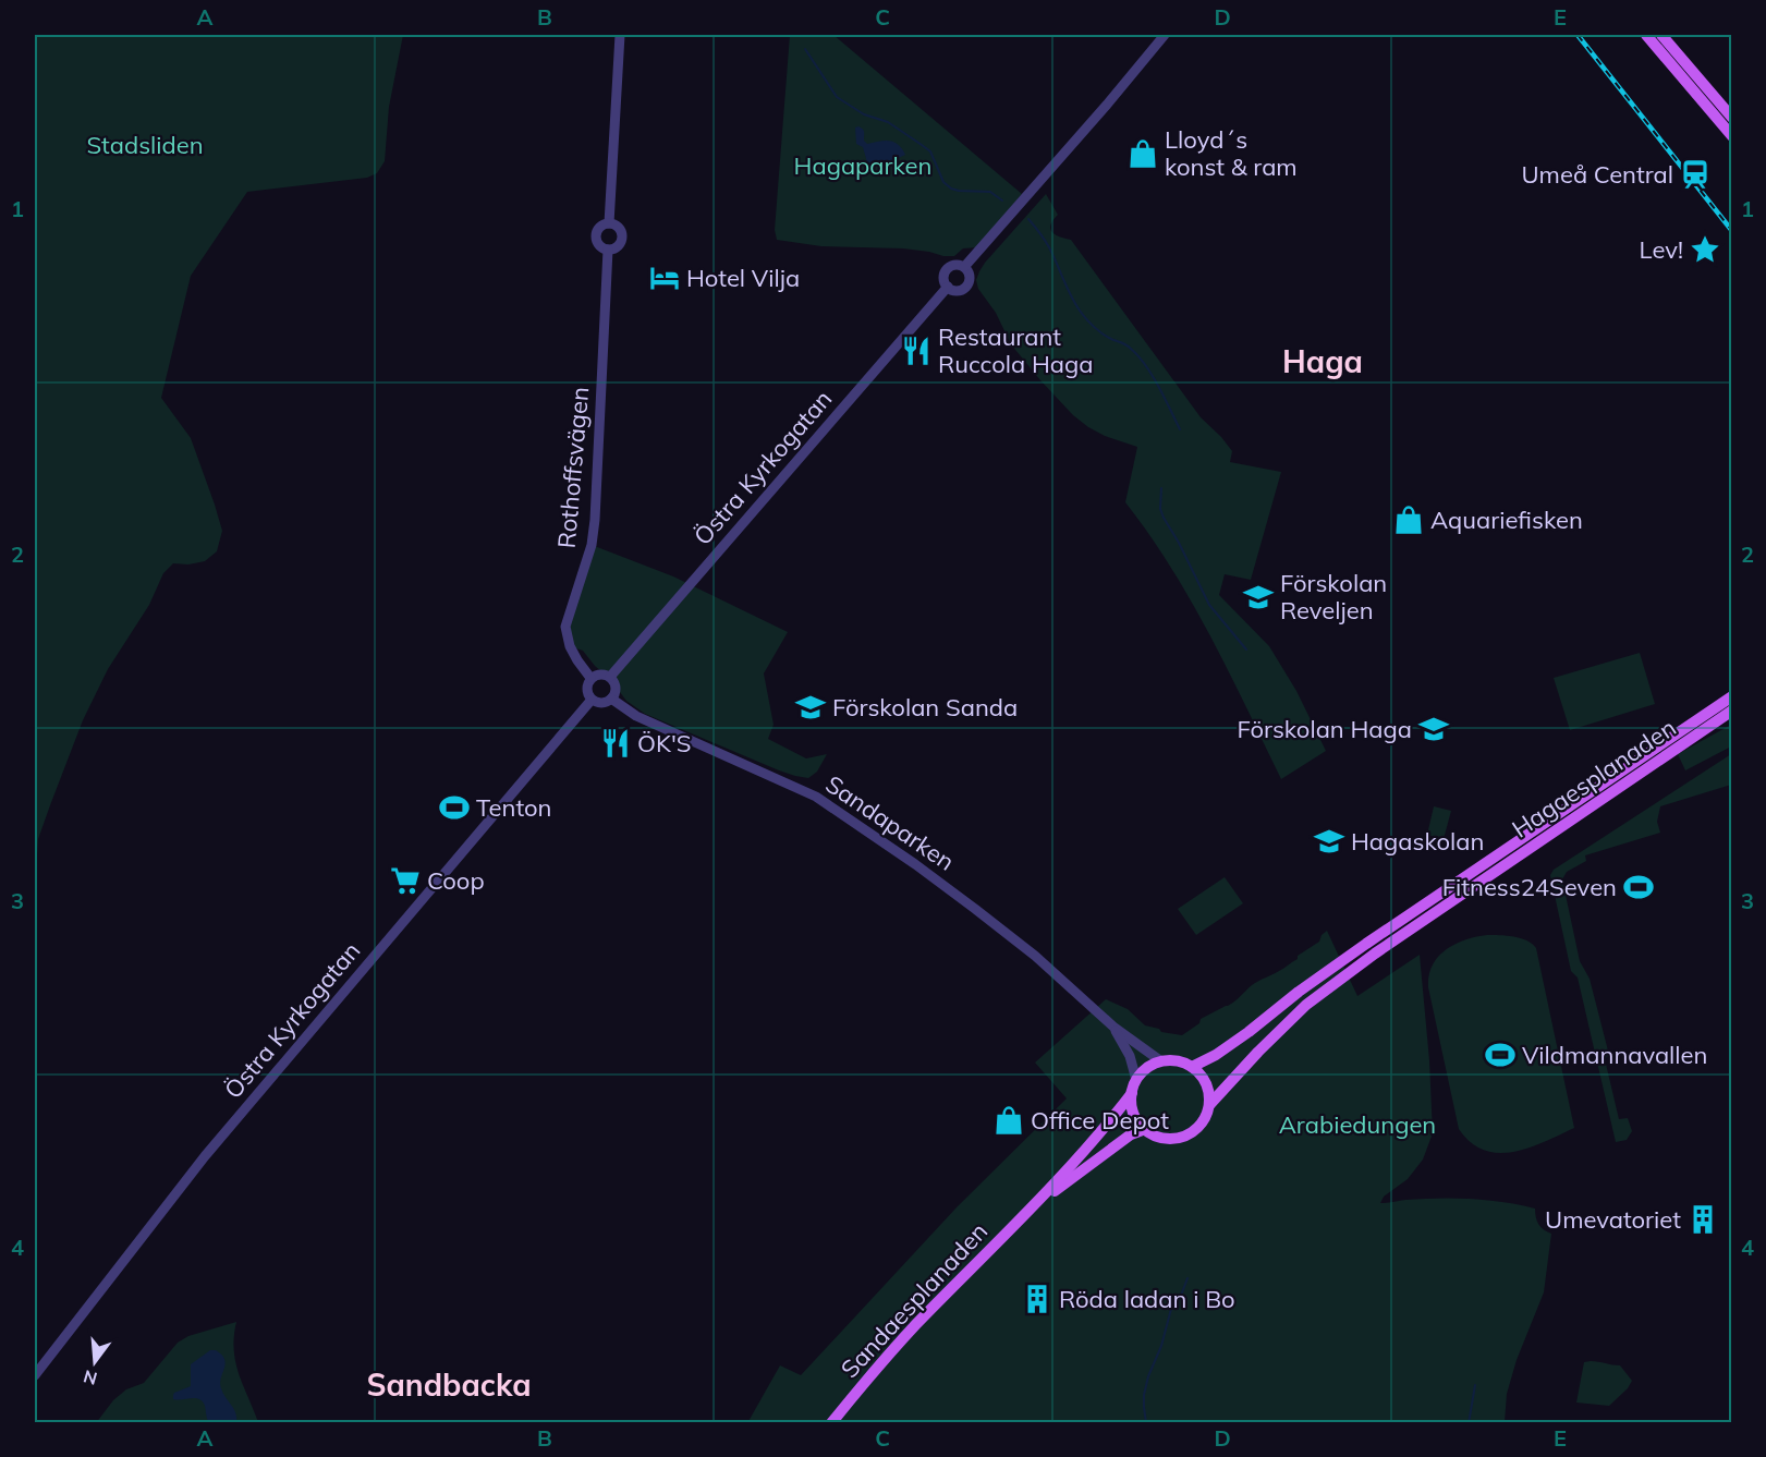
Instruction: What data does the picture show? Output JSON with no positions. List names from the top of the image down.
{
  "streets": {
    "main road": ["Hagaesplanaden", "Sandaesplanaden"],
    "street": ["Rothoffsvägen", "Östra Kyrkogatan", "Sandaparken"]
  },
  "crossings": [
    ["Rothoffsvägen", "Östra Kyrkogatan"],
    ["Rothoffsvägen", "Sandaparken"],
    ["Östra Kyrkogatan", "Sandaparken"],
    ["Hagaesplanaden", "Sandaparken"],
    ["Hagaesplanaden", "Sandaesplanaden"],
    ["Sandaparken", "Sandaesplanaden"]
  ],
  "districts": ["Haga", "Sandbacka"],
  "parks": ["Stadsliden", "Hagaparken", "Arabiedungen"],
  "places": {
    "shop": ["Lloyd´s konst & ram", "Aquariefisken", "Office Depot"],
    "station": ["Umeå Central"],
    "place": ["Lev!"],
    "hotel": ["Hotel Vilja"],
    "restaurant": ["Restaurant Ruccola Haga", "ÖK'S"],
    "school or university": [
      "Förskolan Reveljen",
      "Förskolan Sanda",
      "Förskolan Haga",
      "Hagaskolan"
    ],
    "sports": ["Tenton", "Fitness24Seven", "Vildmannavallen"],
    "supermarket": ["Coop"],
    "building": ["Umevatoriet", "Röda ladan i Bo"]
  },
  "north": "bottom",
  "grid": {
    "columns": [
      "A",
      "B",
      "C",
      "D",
      "E"
    ],
    "rows": [
      "1",
      "2",
      "3",
      "4"
    ]
  }
}
